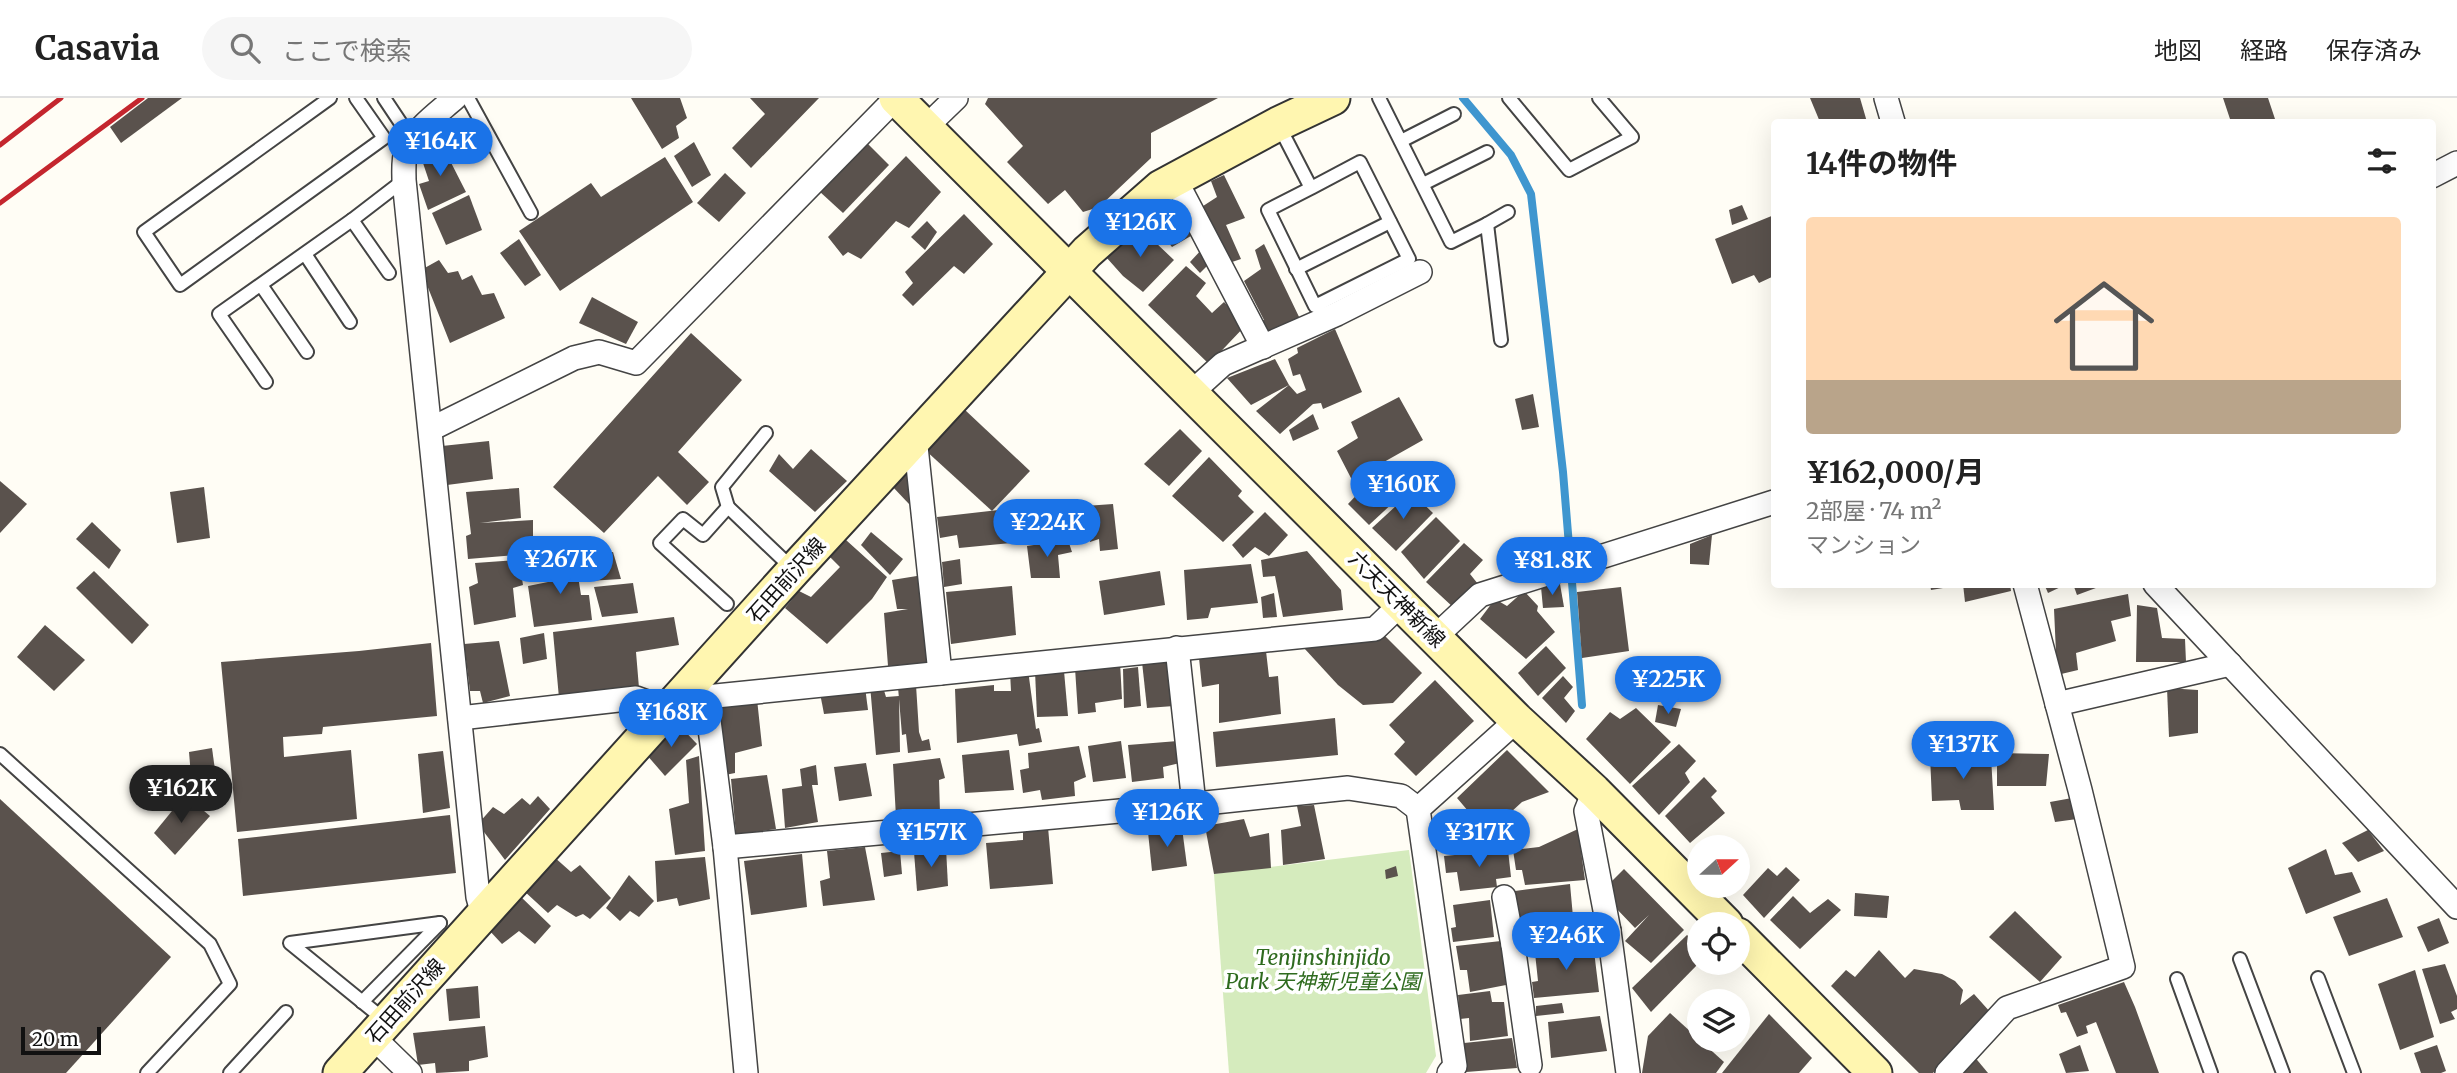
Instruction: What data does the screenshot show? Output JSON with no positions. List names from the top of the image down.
{
  "streets": {
    "main road": ["石田前沢線", "六天天神新線"]
  },
  "crossings": [
    ["石田前沢線", "六天天神新線"]
  ],
  "parks": ["Tenjinshinjido Park 天神新児童公園"],
  "scale_bar": "20 m",
  "north": "right",
  "page": {
    "header": "Casavia",
    "search": "ここで検索",
    "nav": ["地図", "経路", "保存済み"],
    "price": [
      "¥164K",
      "¥126K",
      "¥160K",
      "¥224K",
      "¥267K",
      "¥81.8K",
      "¥225K",
      "¥168K",
      "¥137K",
      "¥162K",
      "¥126K",
      "¥157K",
      "¥317K",
      "¥246K"
    ],
    "heading": "14件の物件",
    "list": [
      {
        "name": "¥162,000/月",
        "note": "2部屋 · 74 m² · マンション"
      }
    ],
    "scale": "20 m"
  }
}
